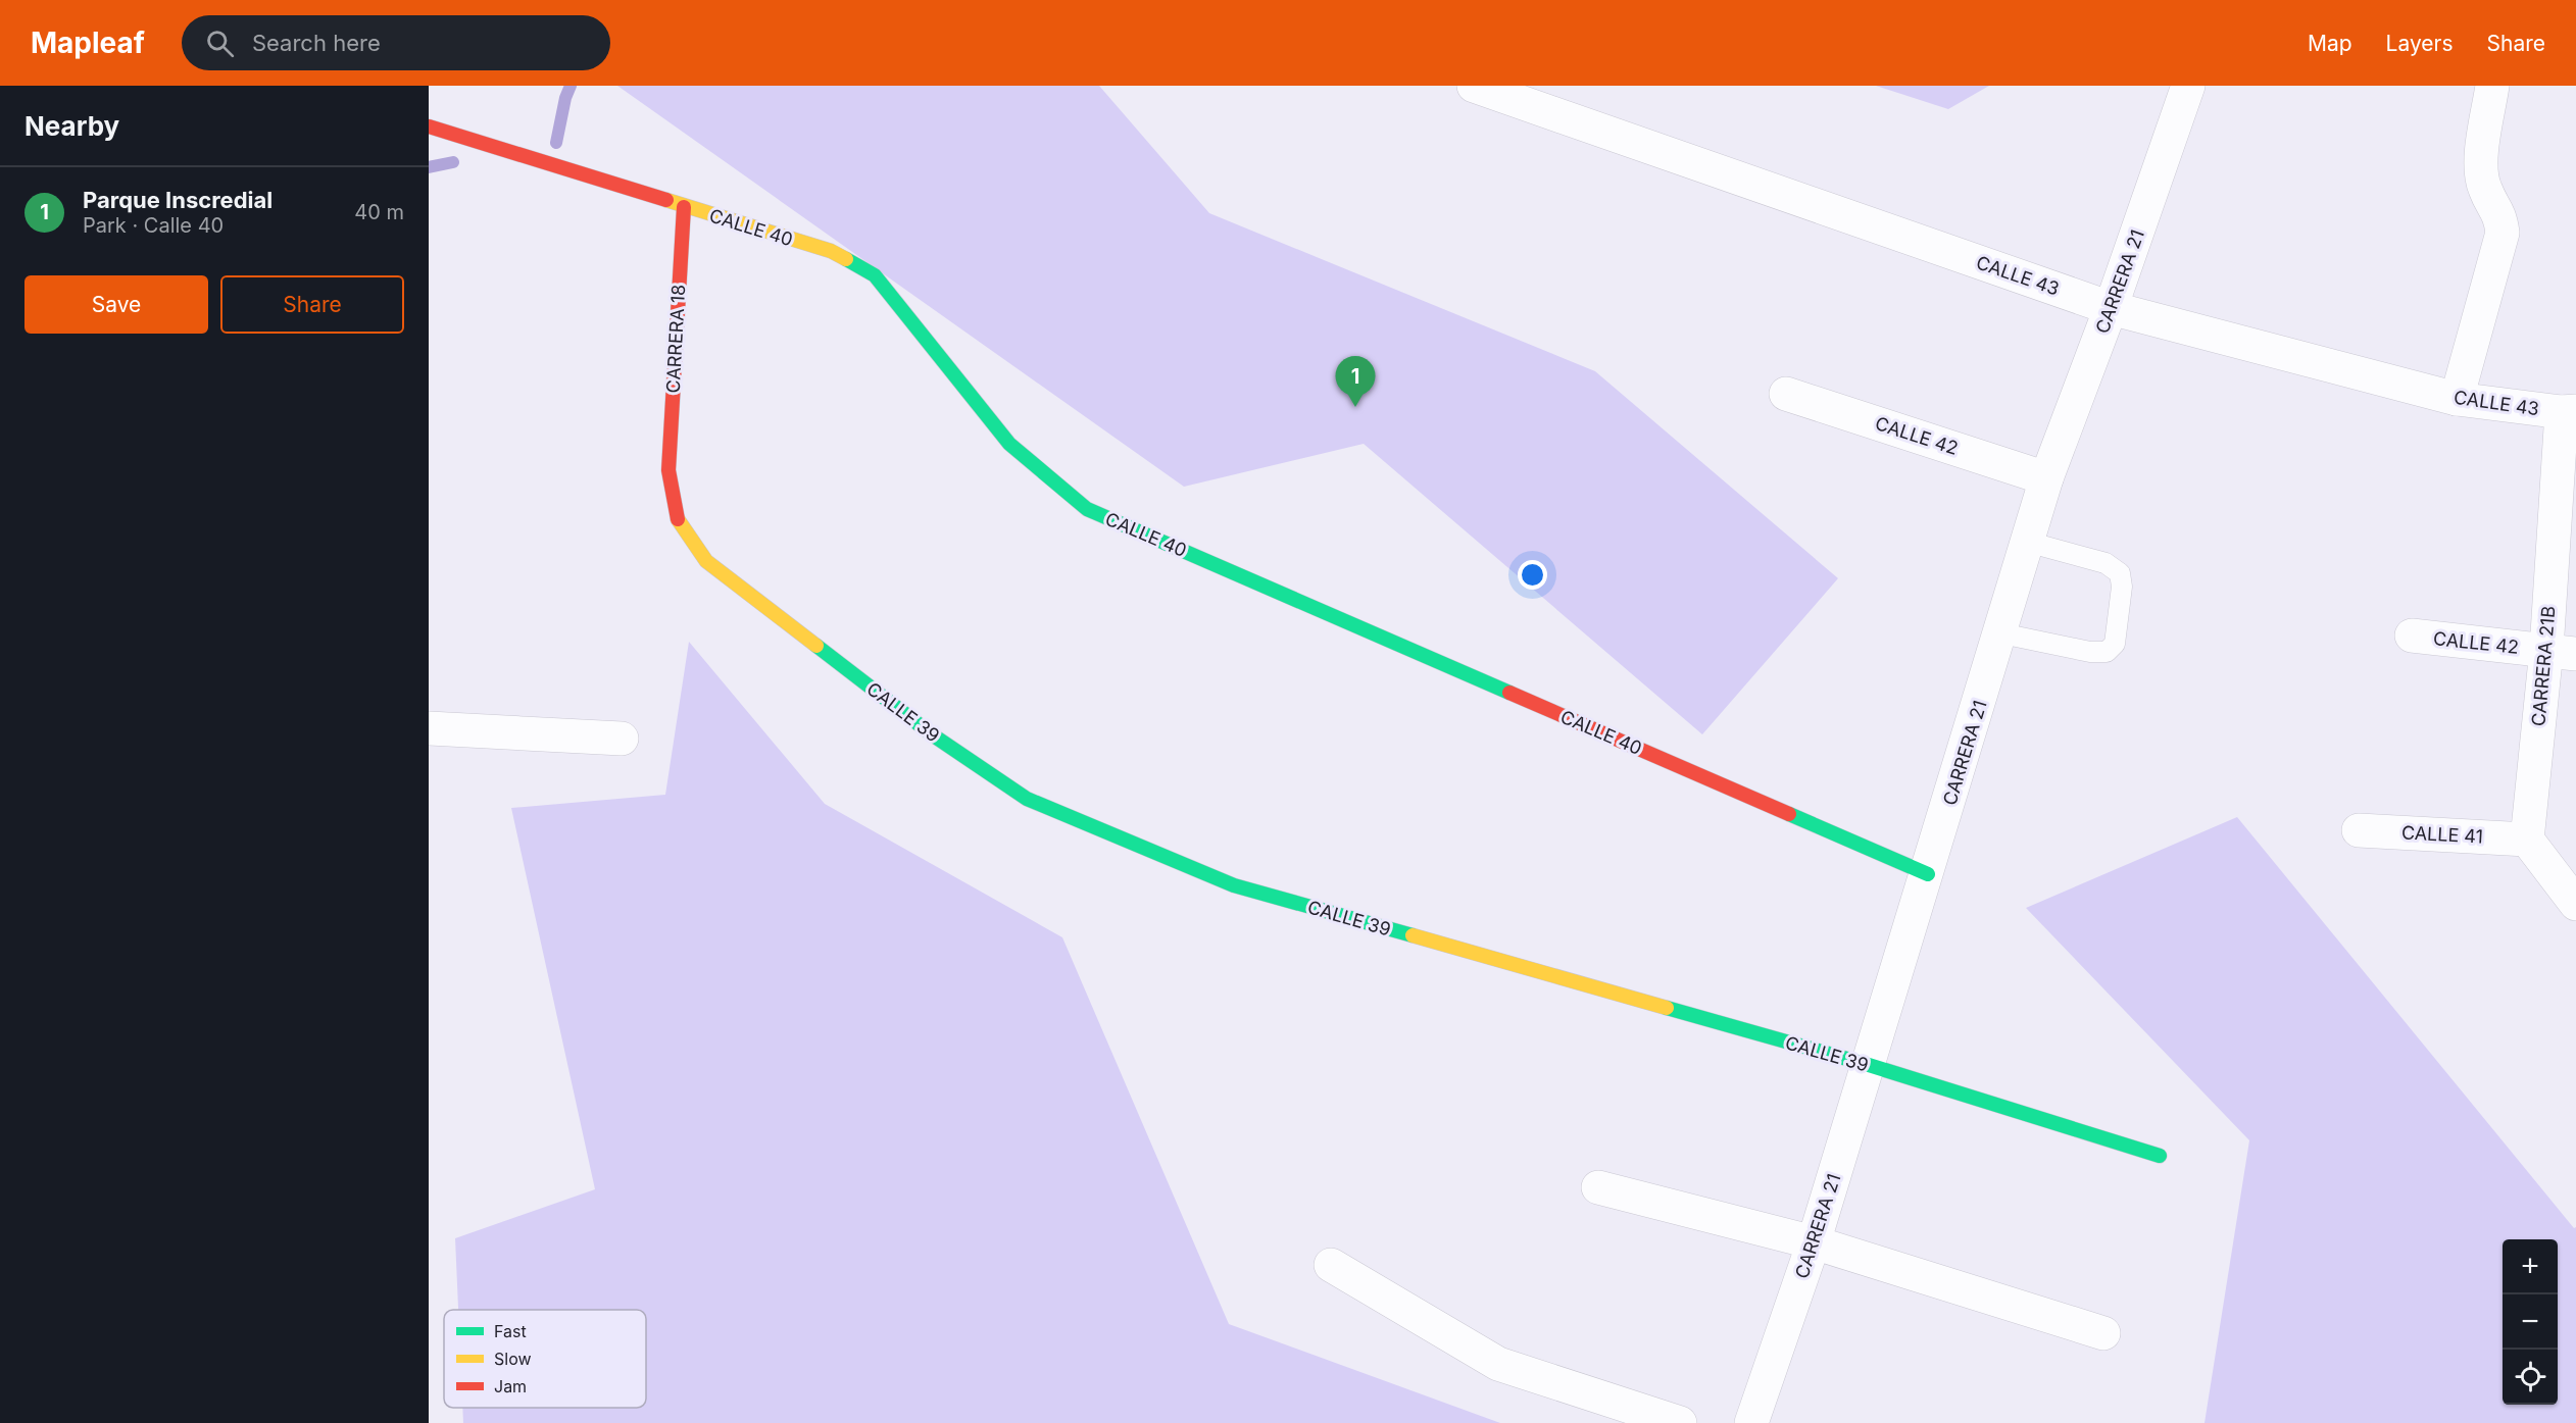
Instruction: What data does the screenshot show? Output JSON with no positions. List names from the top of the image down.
{
  "streets": {
    "street": [
      "CALLE 40",
      "CALLE 43",
      "CARRERA 21",
      "CARRERA 18",
      "CALLE 42",
      "CARRERA 21B",
      "CALLE 39",
      "CALLE 41"
    ]
  },
  "crossings": [
    ["CALLE 40", "CARRERA 21"],
    ["CALLE 40", "CARRERA 18"],
    ["CALLE 43", "CARRERA 21"],
    ["CALLE 43", "CARRERA 21B"],
    ["CARRERA 21", "CALLE 42"],
    ["CARRERA 21", "CALLE 39"],
    ["CARRERA 18", "CALLE 39"],
    ["CALLE 42", "CARRERA 21B"],
    ["CARRERA 21B", "CALLE 41"]
  ],
  "legend": ["Fast", "Slow", "Jam"],
  "page": {
    "header": "Mapleaf",
    "search": "Search here",
    "nav": ["Map", "Layers", "Share"],
    "heading": "Nearby",
    "list": [
      {
        "mark": "1",
        "name": "Parque Inscredial",
        "note": "Park · Calle 40",
        "value": "40 m"
      }
    ],
    "buttons": ["Save", "Share"],
    "pins": "1",
    "map_buttons": ["+", "−"]
  }
}
